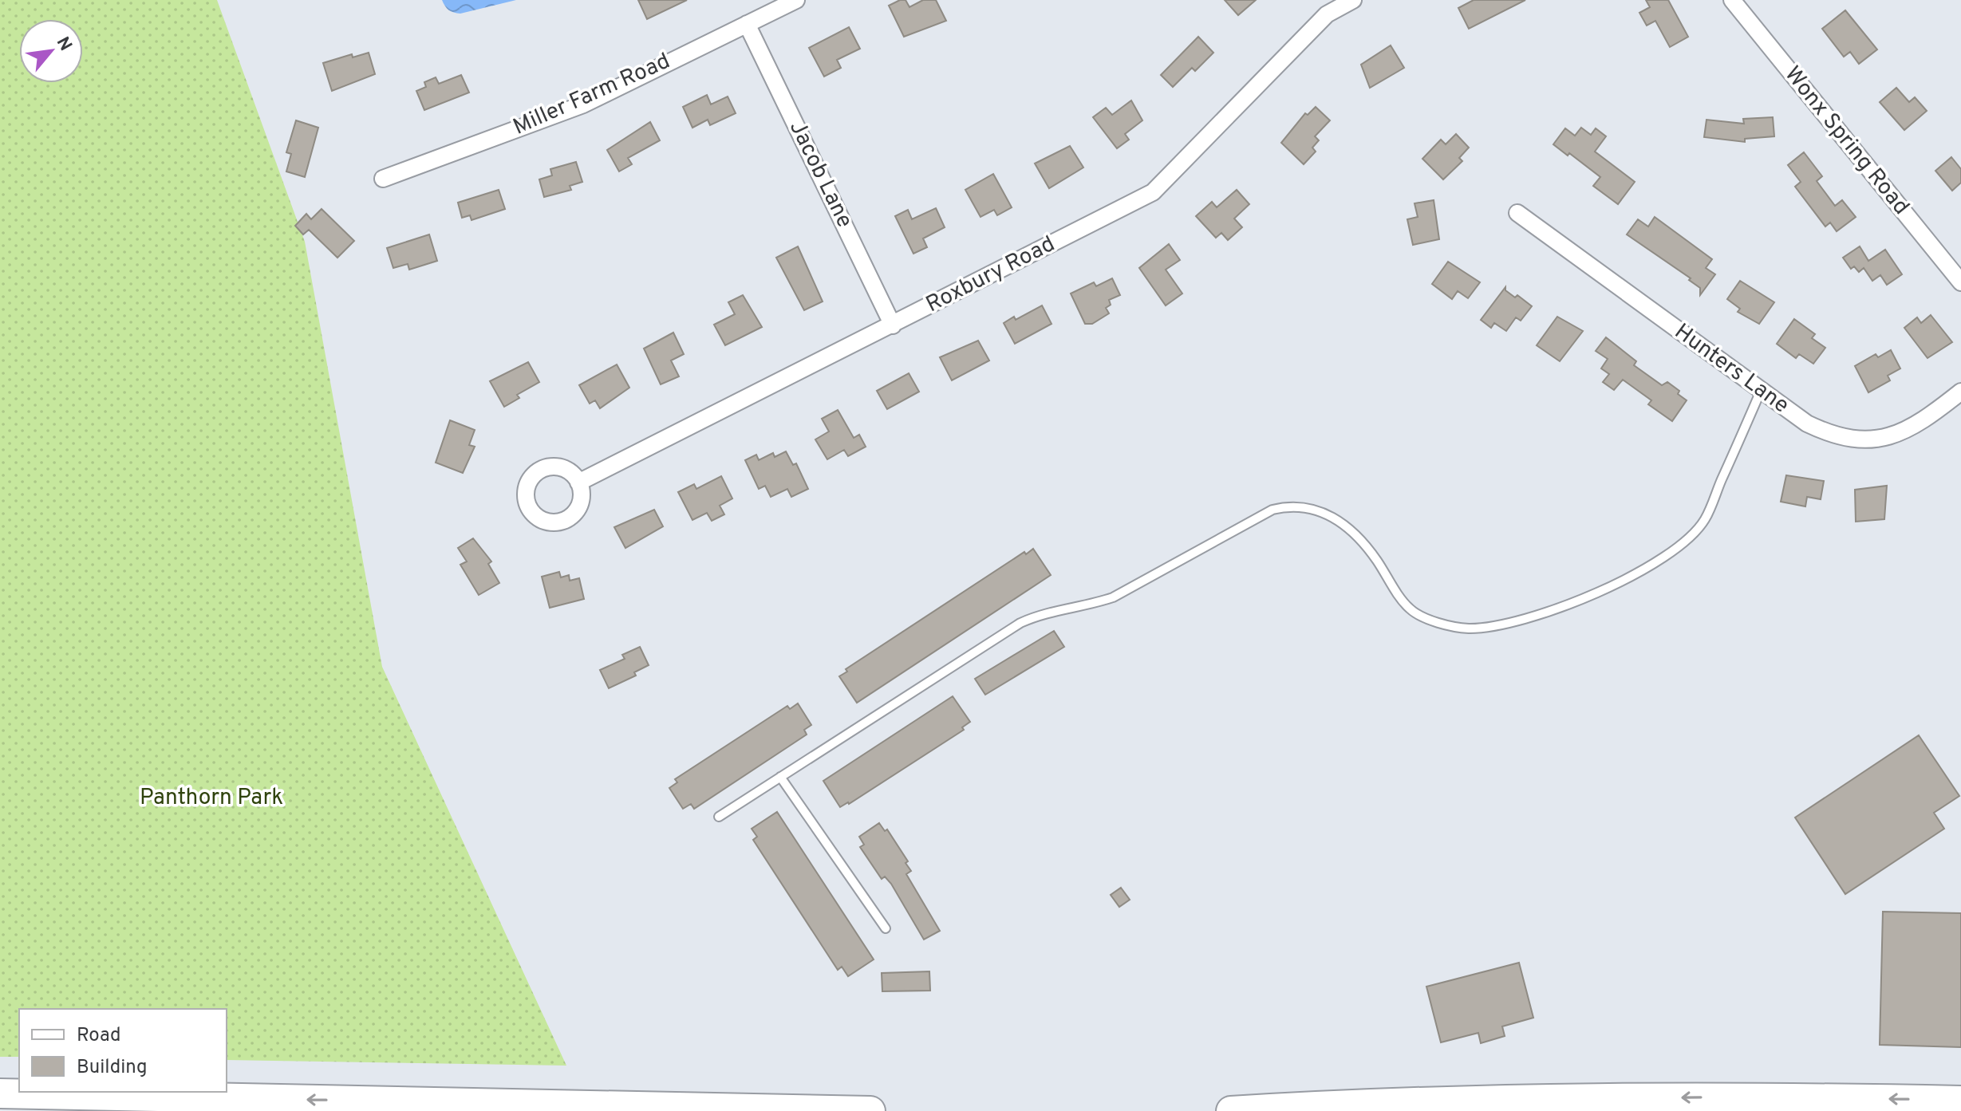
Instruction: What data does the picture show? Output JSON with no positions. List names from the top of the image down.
{
  "streets": {
    "street": [
      "Miller Farm Road",
      "Wonx Spring Road",
      "Jacob Lane",
      "Roxbury Road",
      "Hunters Lane"
    ]
  },
  "crossings": [
    ["Miller Farm Road", "Jacob Lane"],
    ["Jacob Lane", "Roxbury Road"]
  ],
  "parks": ["Panthorn Park"],
  "legend": ["Road", "Building"],
  "north": "top right"
}
